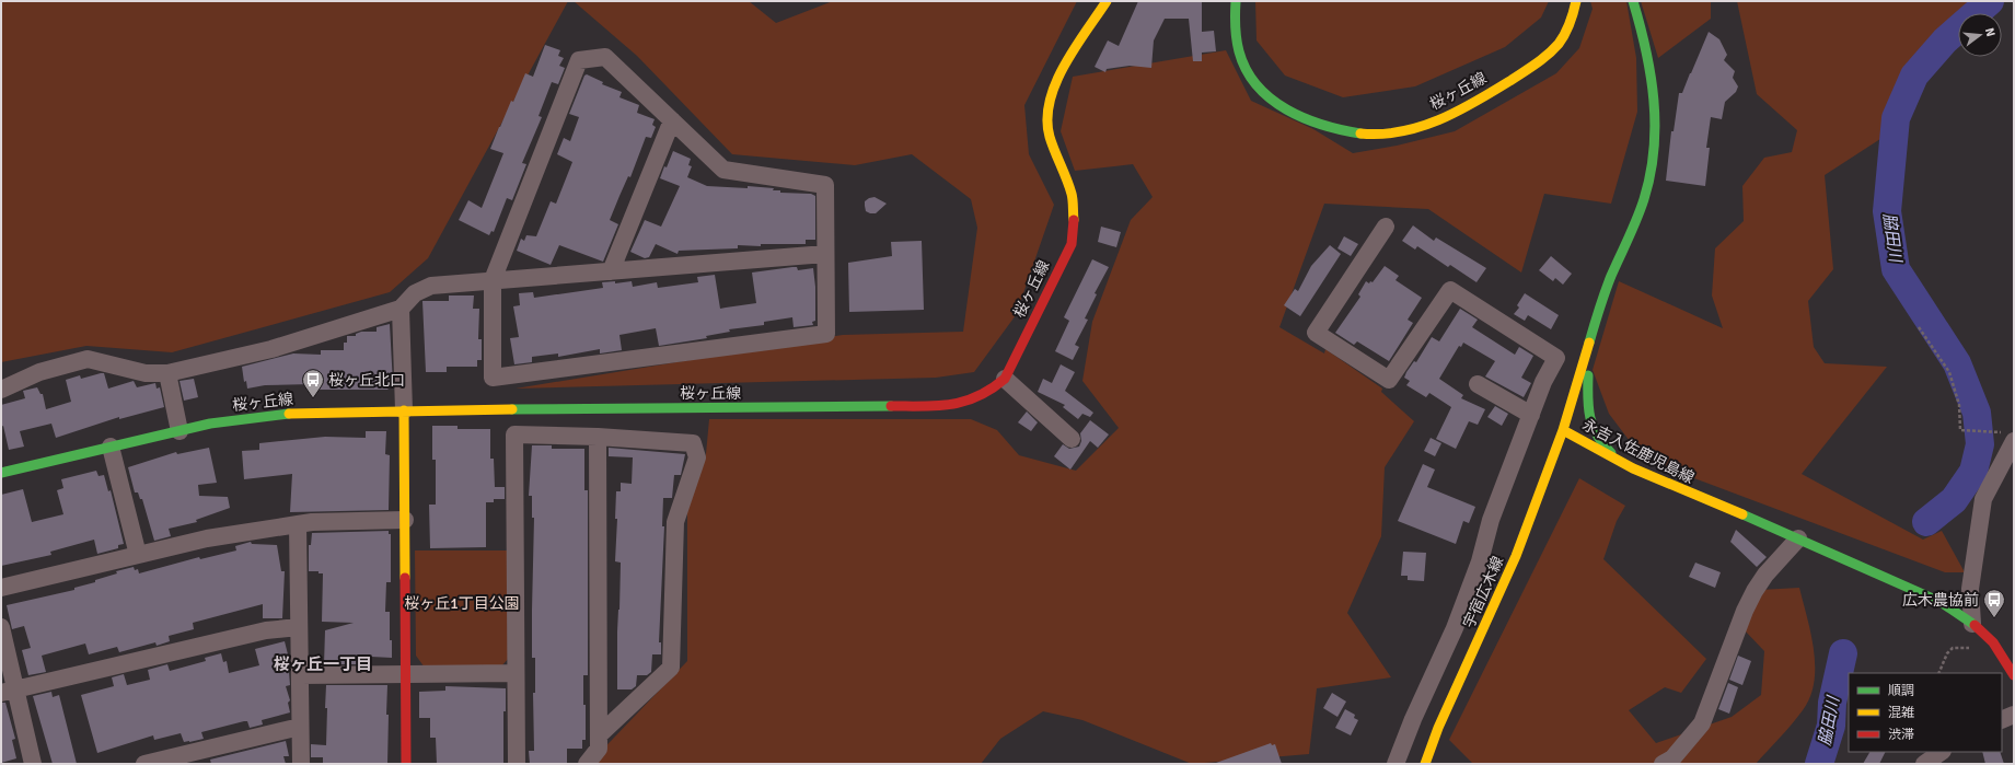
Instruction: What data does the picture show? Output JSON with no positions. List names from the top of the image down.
{
  "streets": {
    "street": ["桜ヶ丘線", "永吉入佐鹿児島線", "宇宿広木線"]
  },
  "crossings": [
    ["永吉入佐鹿児島線", "宇宿広木線"]
  ],
  "districts": ["桜ヶ丘一丁目"],
  "water": ["脇田川"],
  "parks": ["桜ヶ丘1丁目公園"],
  "places": {
    "bus stop": ["桜ヶ丘北口", "広木農協前"]
  },
  "legend": ["順調", "混雑", "渋滞"],
  "north": "right"
}
